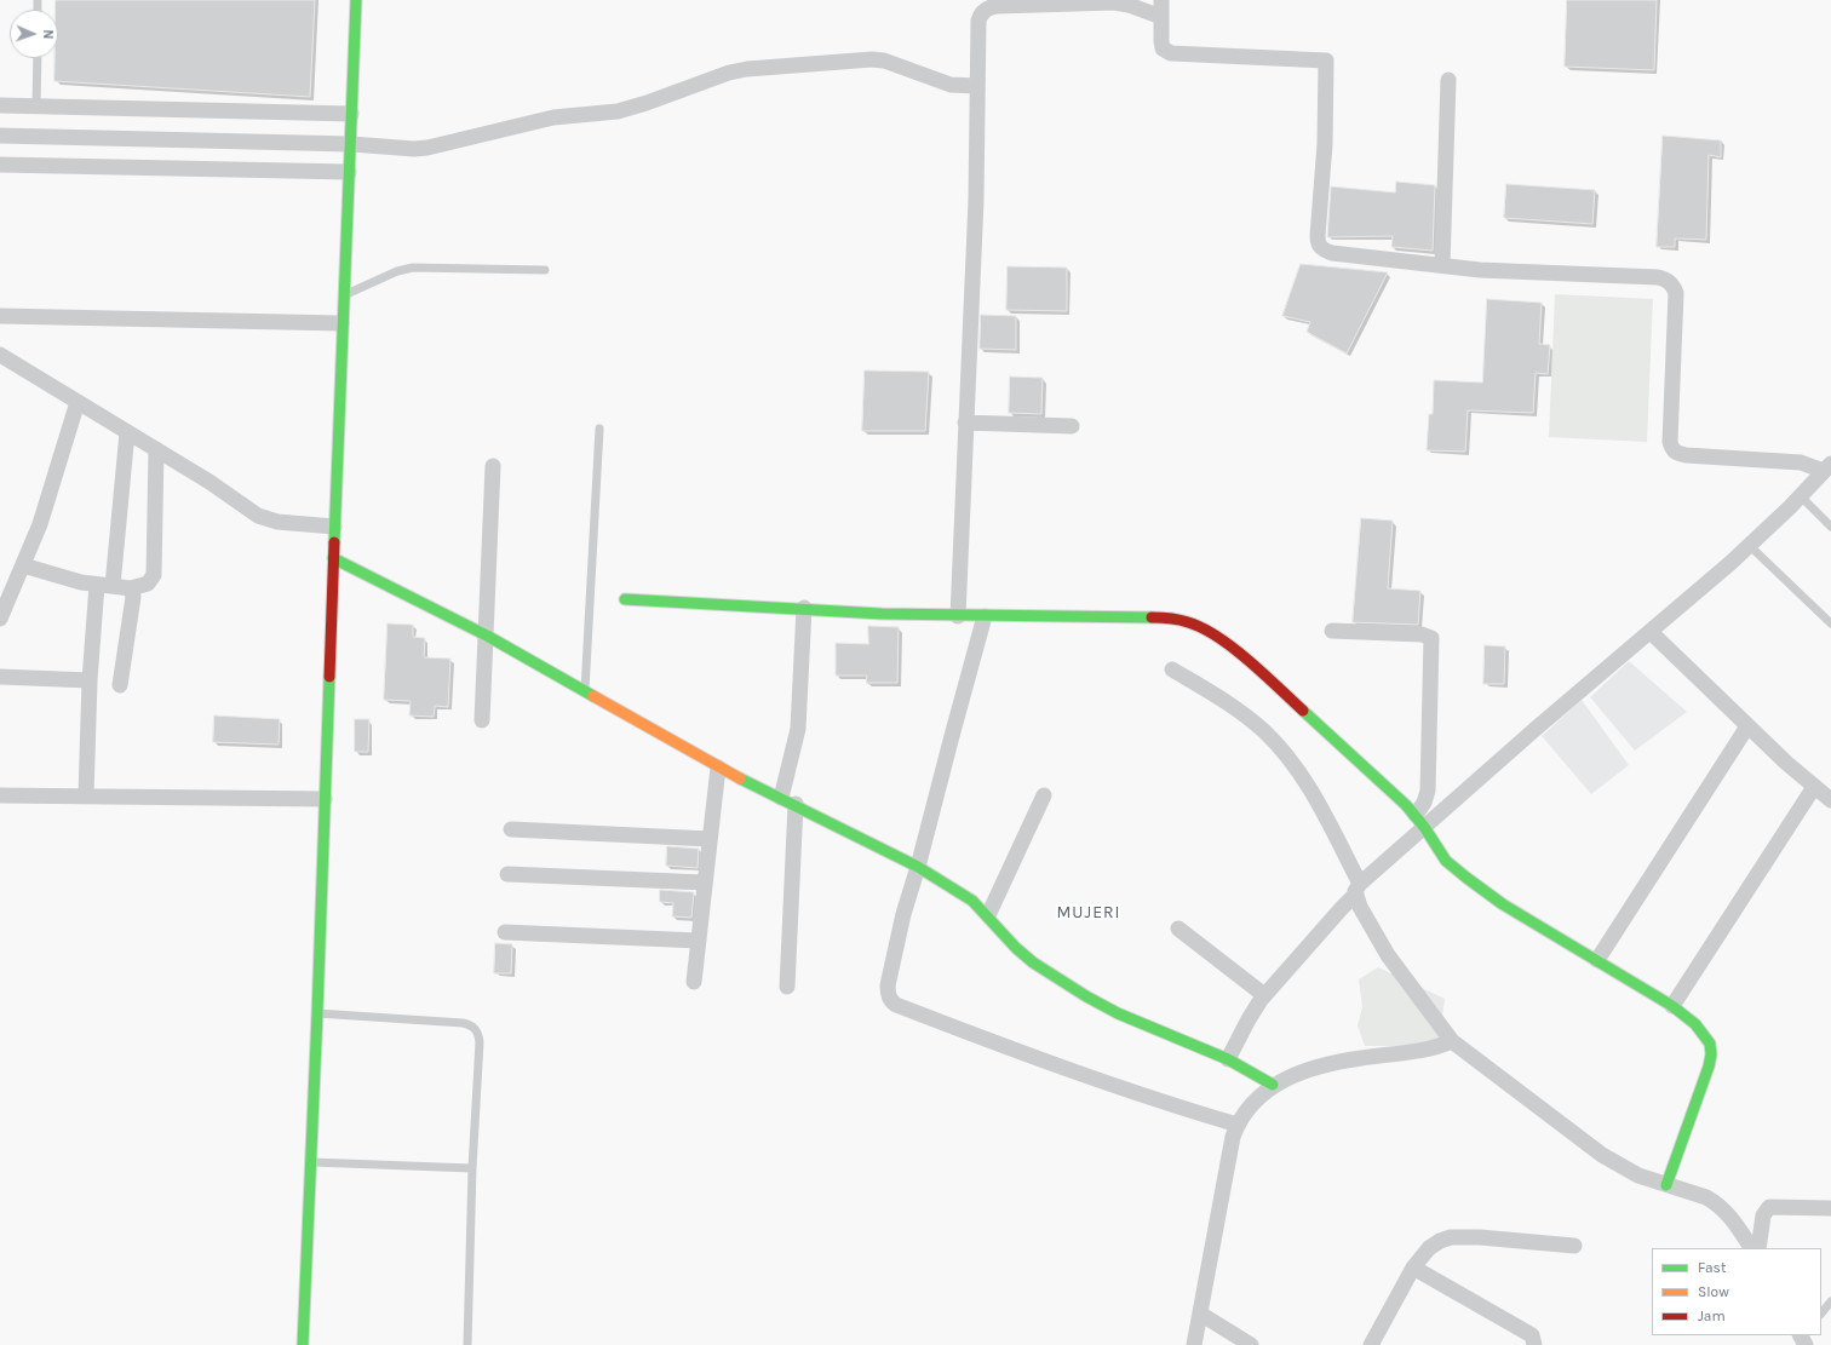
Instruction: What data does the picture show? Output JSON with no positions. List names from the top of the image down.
{
  "districts": ["MUJERI"],
  "legend": ["Fast", "Slow", "Jam"],
  "north": "right"
}
